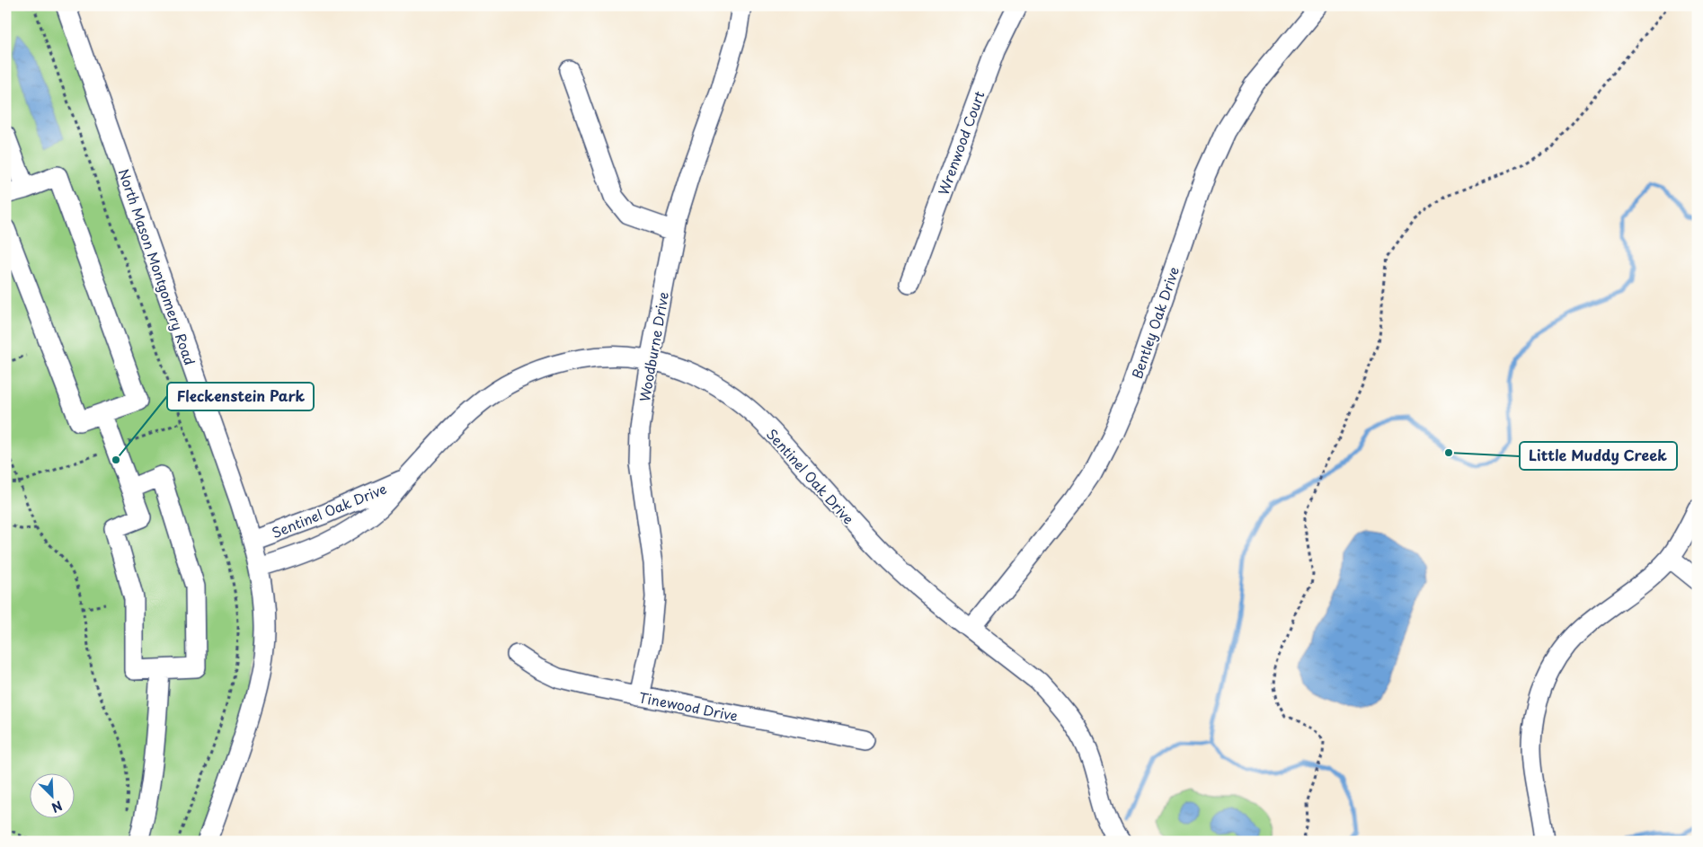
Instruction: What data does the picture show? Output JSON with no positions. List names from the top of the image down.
{
  "streets": {
    "street": [
      "Wrenwood Court",
      "North Mason Montgomery Road",
      "Bentley Oak Drive",
      "Woodburne Drive",
      "Sentinel Oak Drive",
      "Tinewood Drive"
    ]
  },
  "crossings": [
    ["North Mason Montgomery Road", "Sentinel Oak Drive"],
    ["Bentley Oak Drive", "Sentinel Oak Drive"],
    ["Woodburne Drive", "Sentinel Oak Drive"],
    ["Woodburne Drive", "Tinewood Drive"]
  ],
  "places": ["Little Muddy Creek", "Fleckenstein Park"],
  "north": "bottom right"
}
